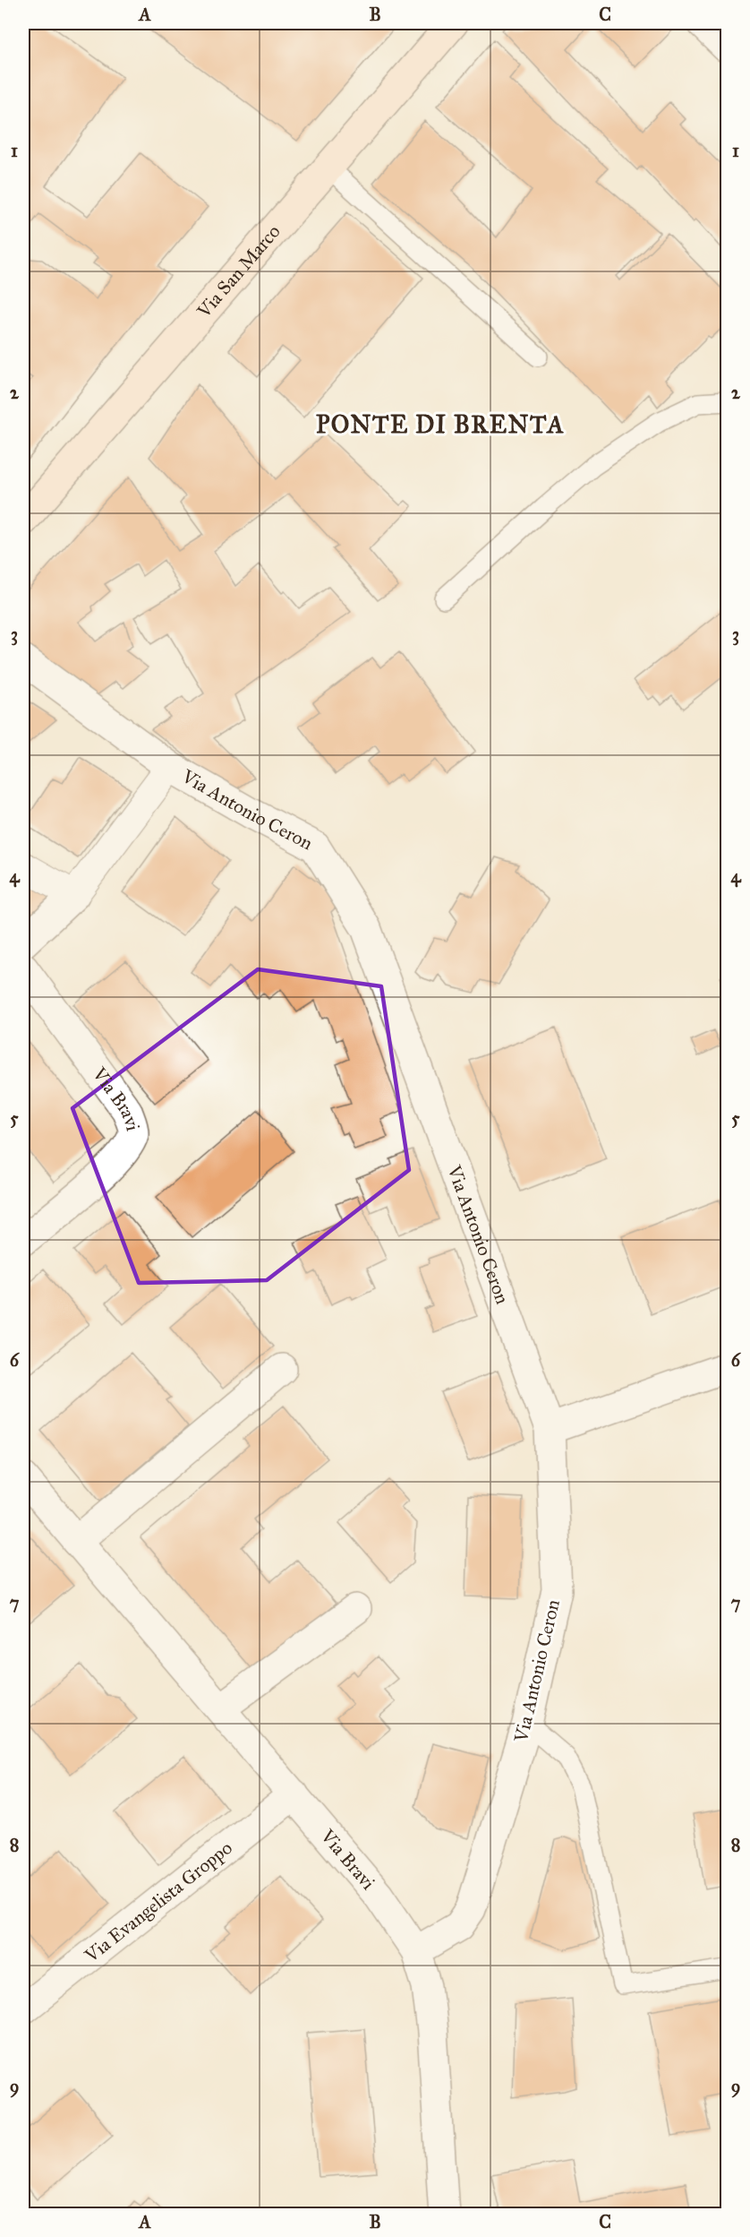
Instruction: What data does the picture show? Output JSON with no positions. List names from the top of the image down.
{
  "streets": {
    "main road": ["Via San Marco"],
    "street": ["Via Antonio Ceron", "Via Bravi", "Via Evangelista Groppo"]
  },
  "crossings": [
    ["Via Antonio Ceron", "Via Bravi"],
    ["Via Bravi", "Via Evangelista Groppo"]
  ],
  "districts": ["PONTE DI BRENTA"],
  "grid": {
    "columns": ["A", "B", "C"],
    "rows": [
      "1",
      "2",
      "3",
      "4",
      "5",
      "6",
      "7",
      "8",
      "9"
    ]
  }
}
